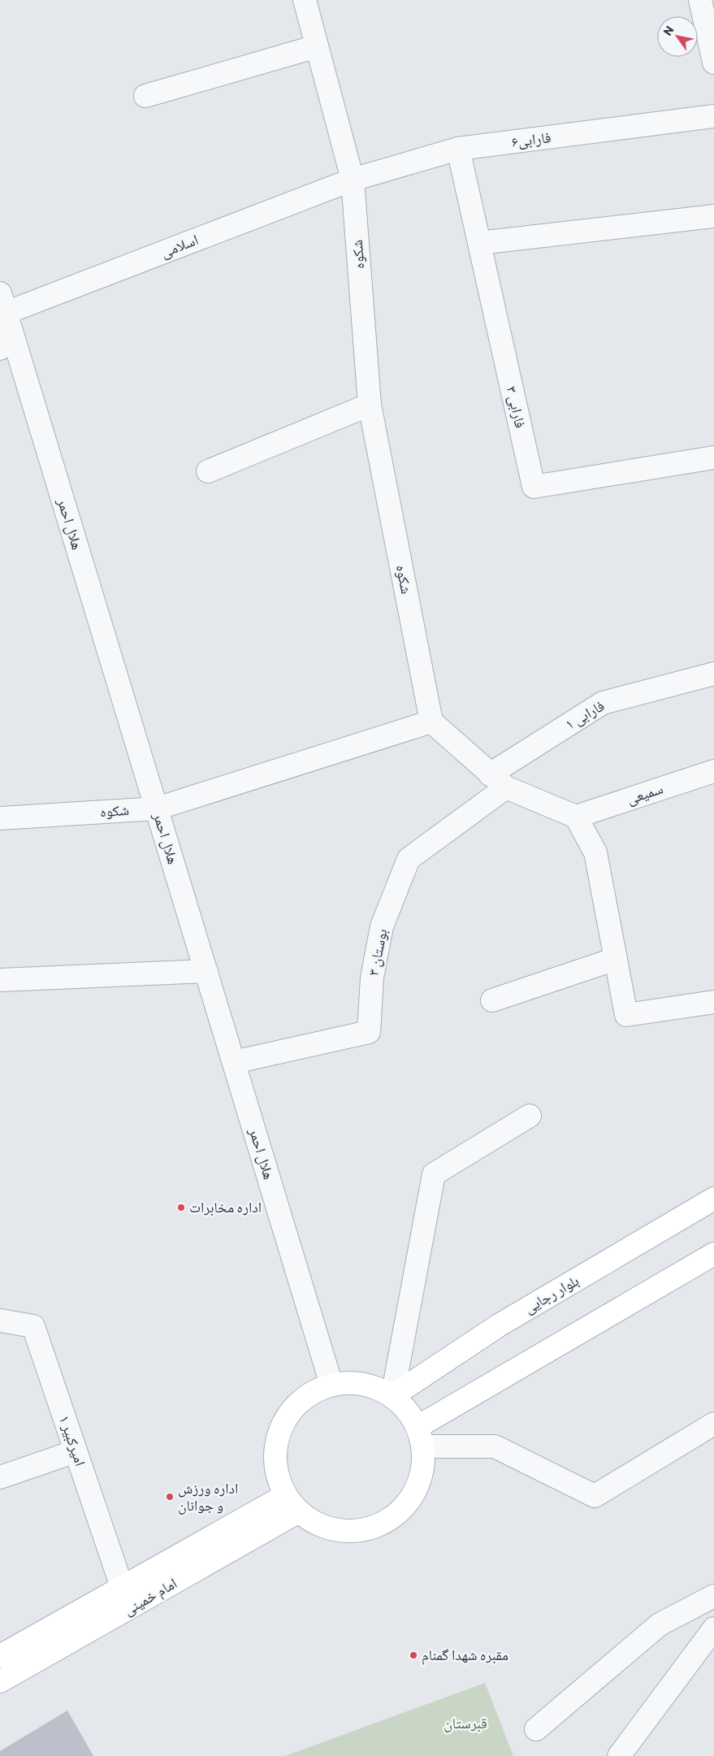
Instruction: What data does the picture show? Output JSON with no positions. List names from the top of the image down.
{
  "streets": {
    "main road": ["بلوار رجایی", "امام خمینی"],
    "street": [
      "فارابی۶",
      "اسلامی",
      "شکوه",
      "فارابی ۳",
      "هلال احمر",
      "فارابی ۱",
      "سمیعی",
      "بوستان ٣",
      "امیرکبیر ۱"
    ]
  },
  "crossings": [
    ["فارابی۶", "اسلامی"],
    ["فارابی۶", "شکوه"],
    ["فارابی۶", "فارابی ۳"],
    ["اسلامی", "شکوه"],
    ["اسلامی", "هلال احمر"],
    ["شکوه", "هلال احمر"],
    ["هلال احمر", "بوستان ٣"],
    ["فارابی ۱", "بوستان ٣"],
    ["امیرکبیر ۱", "امام خمینی"]
  ],
  "parks": ["قبرستان"],
  "places": ["اداره مخابرات", "اداره ورزش و جوانان", "مقبره شهدا گمنام"],
  "north": "top left"
}
